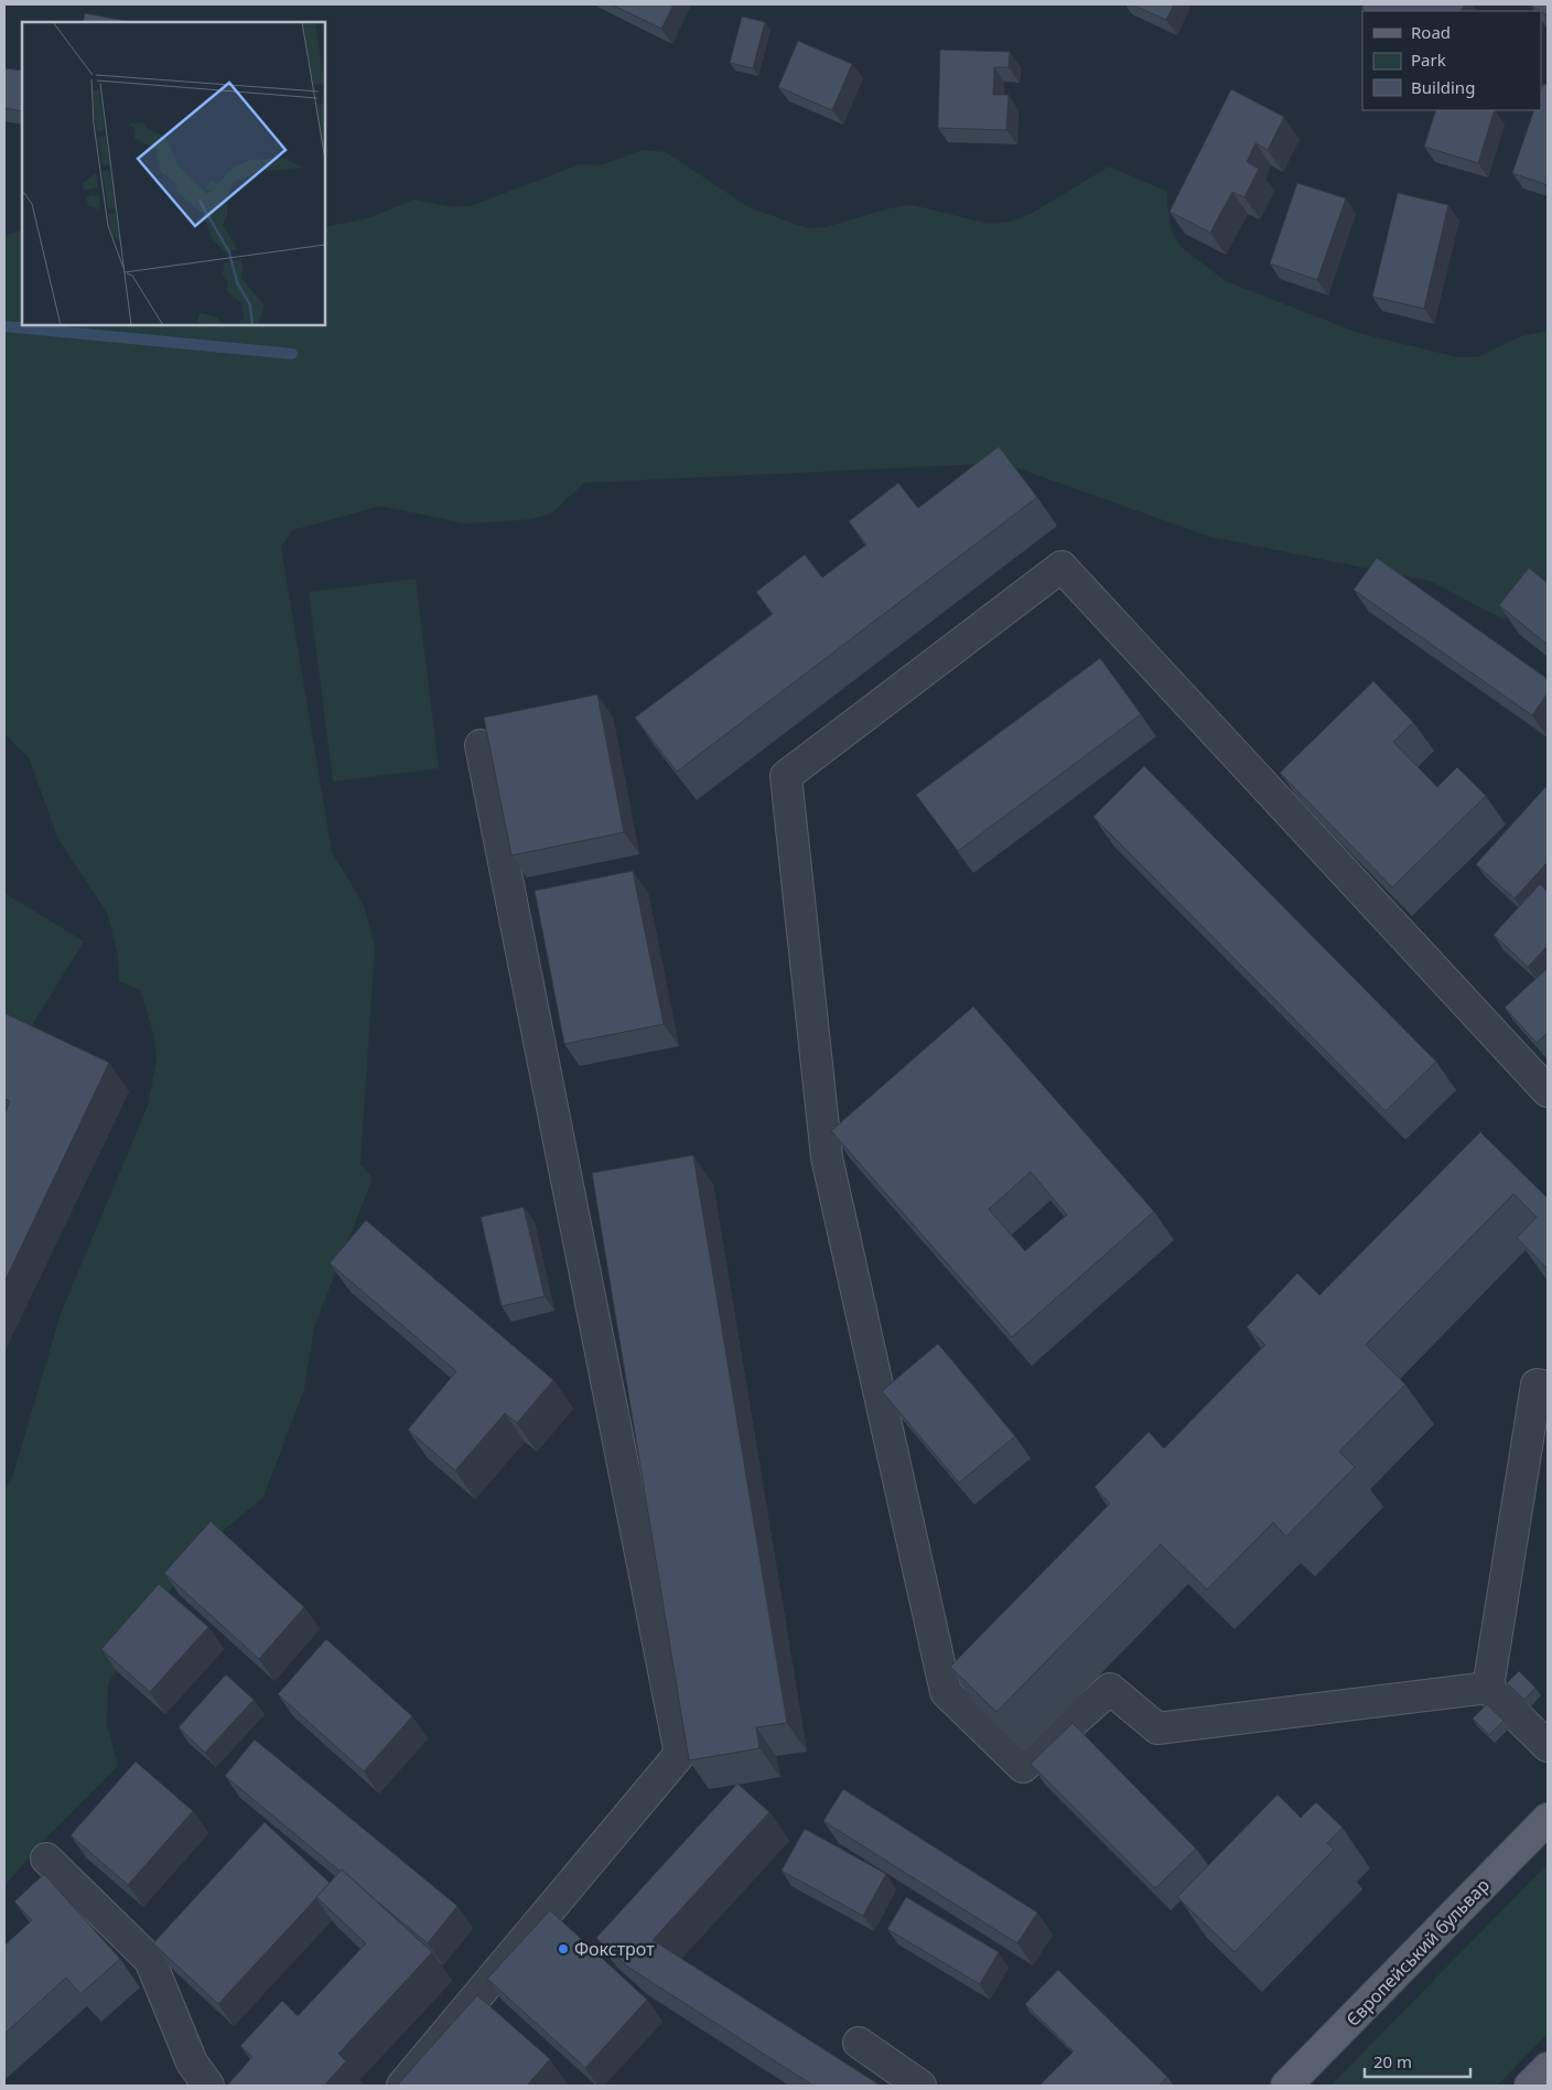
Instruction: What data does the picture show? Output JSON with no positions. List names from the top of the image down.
{
  "streets": {
    "main road": ["Європейський бульвар"]
  },
  "places": ["Фокстрот"],
  "legend": ["Road", "Park", "Building"],
  "scale_bar": "20 m"
}
